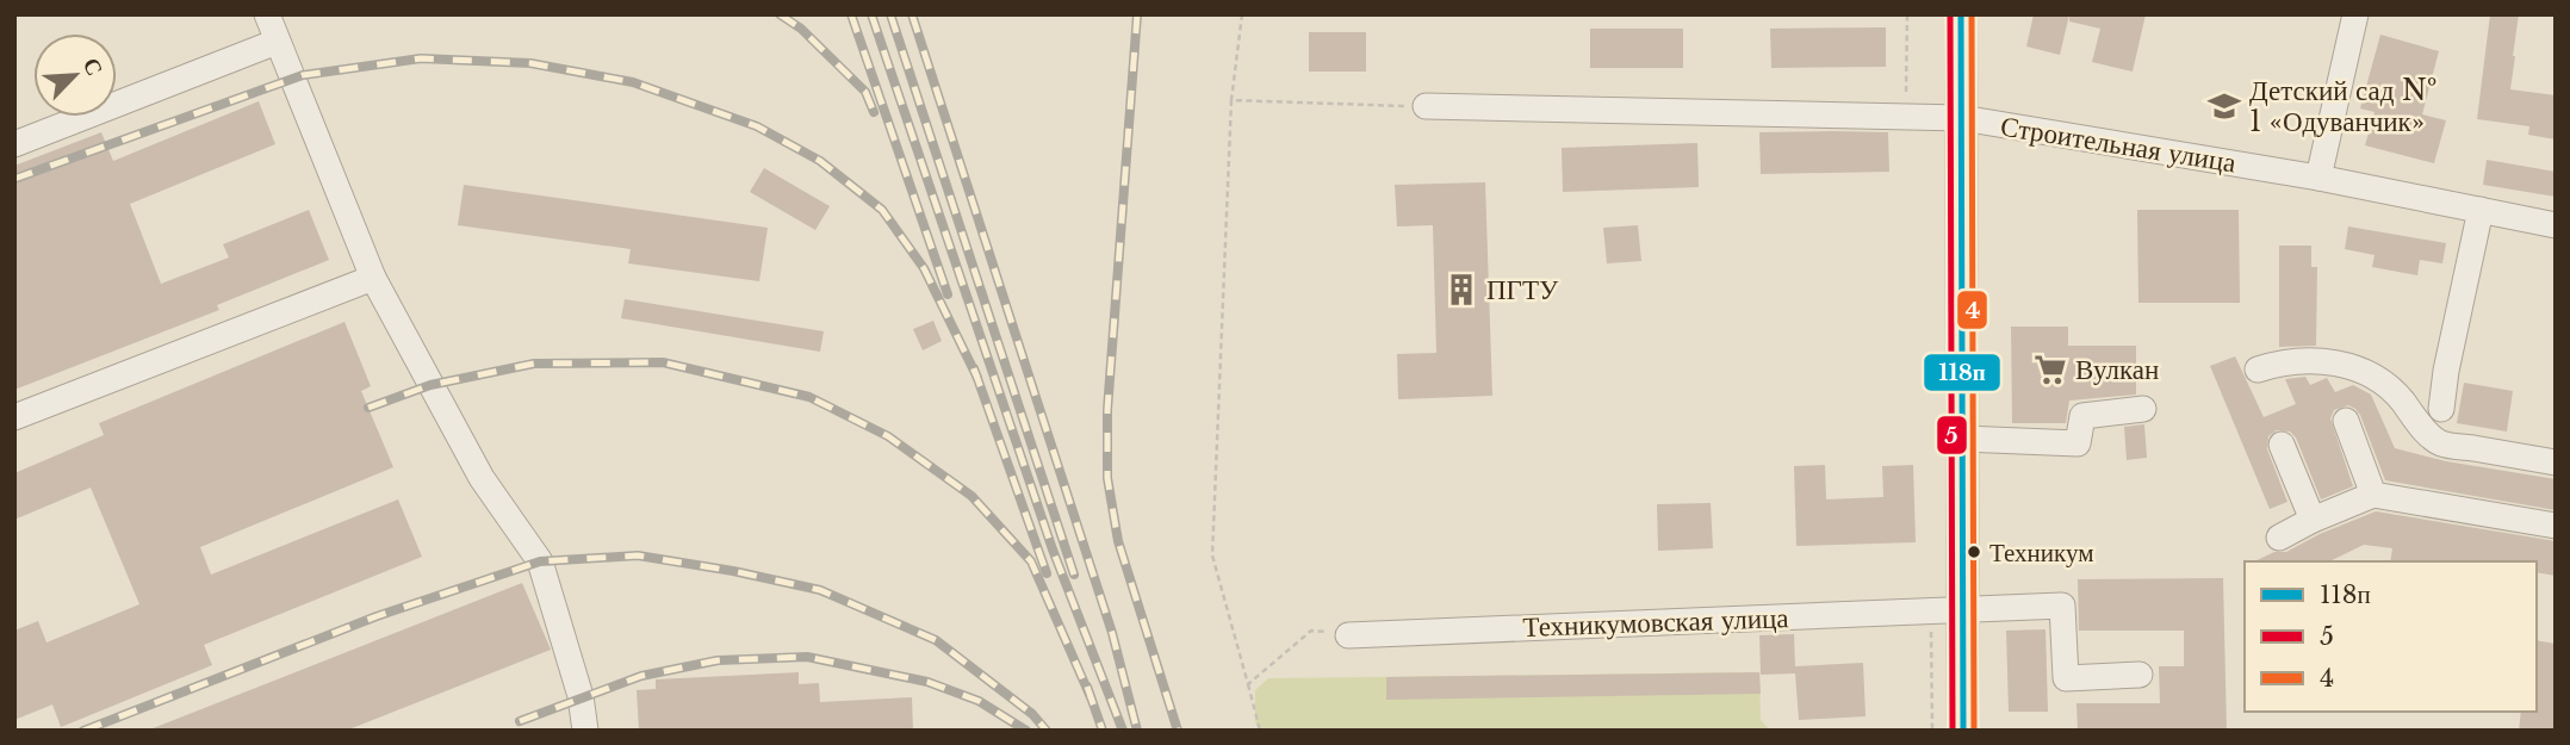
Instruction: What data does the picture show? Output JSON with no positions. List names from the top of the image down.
{
  "streets": {
    "street": ["Строительная улица", "Техникумовская улица"]
  },
  "places": {
    "school or university": ["Детский сад № 1 «Одуванчик»"],
    "building": ["ПГТУ"],
    "supermarket": ["Вулкан"],
    "other": ["Техникум"]
  },
  "lines": ["transit line 118п", "transit line 5", "transit line 4"],
  "legend": ["118п", "5", "4"],
  "north": "top right"
}
